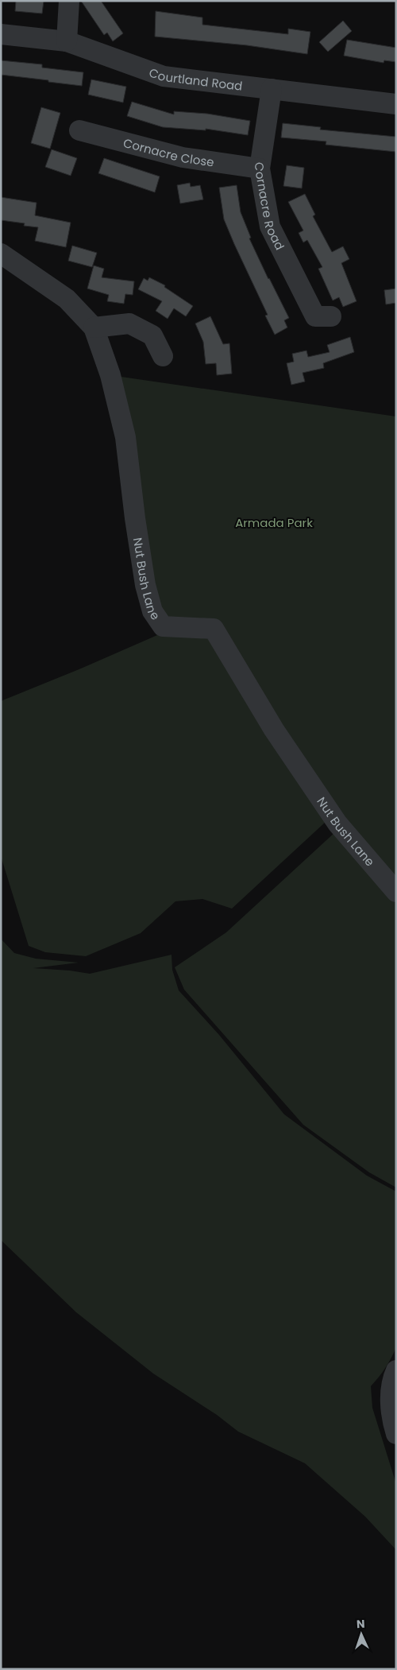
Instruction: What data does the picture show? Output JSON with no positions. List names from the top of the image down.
{
  "streets": {
    "street": [
      "Courtland Road",
      "Cornacre Close",
      "Cornacre Road",
      "Nut Bush Lane"
    ]
  },
  "crossings": [
    ["Courtland Road", "Cornacre Road"],
    ["Cornacre Close", "Cornacre Road"]
  ],
  "parks": ["Armada Park"],
  "north": "top"
}
